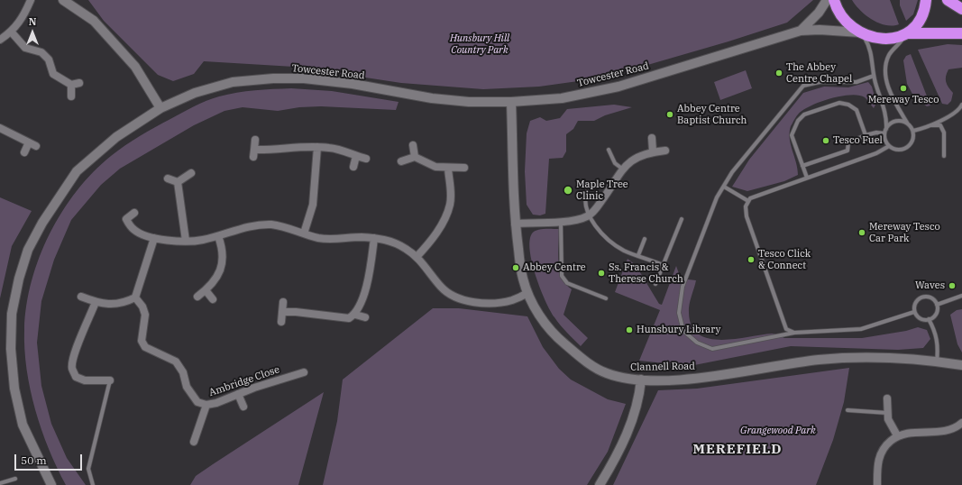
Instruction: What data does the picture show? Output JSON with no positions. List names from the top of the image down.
{
  "streets": {
    "street": ["Towcester Road", "Clannell Road", "Ambridge Close"]
  },
  "crossings": [
    ["Towcester Road", "Clannell Road"]
  ],
  "districts": ["MEREFIELD"],
  "parks": ["Hunsbury Hill Country Park", "Grangewood Park"],
  "places": [
    "The Abbey Centre Chapel",
    "Mereway Tesco",
    "Abbey Centre Baptist Church",
    "Tesco Fuel",
    "Maple Tree Clinic",
    "Mereway Tesco Car Park",
    "Tesco Click & Connect",
    "Abbey Centre",
    "Ss. Francis & Therese Church",
    "Waves",
    "Hunsbury Library"
  ],
  "scale_bar": "50 m",
  "north": "top"
}
